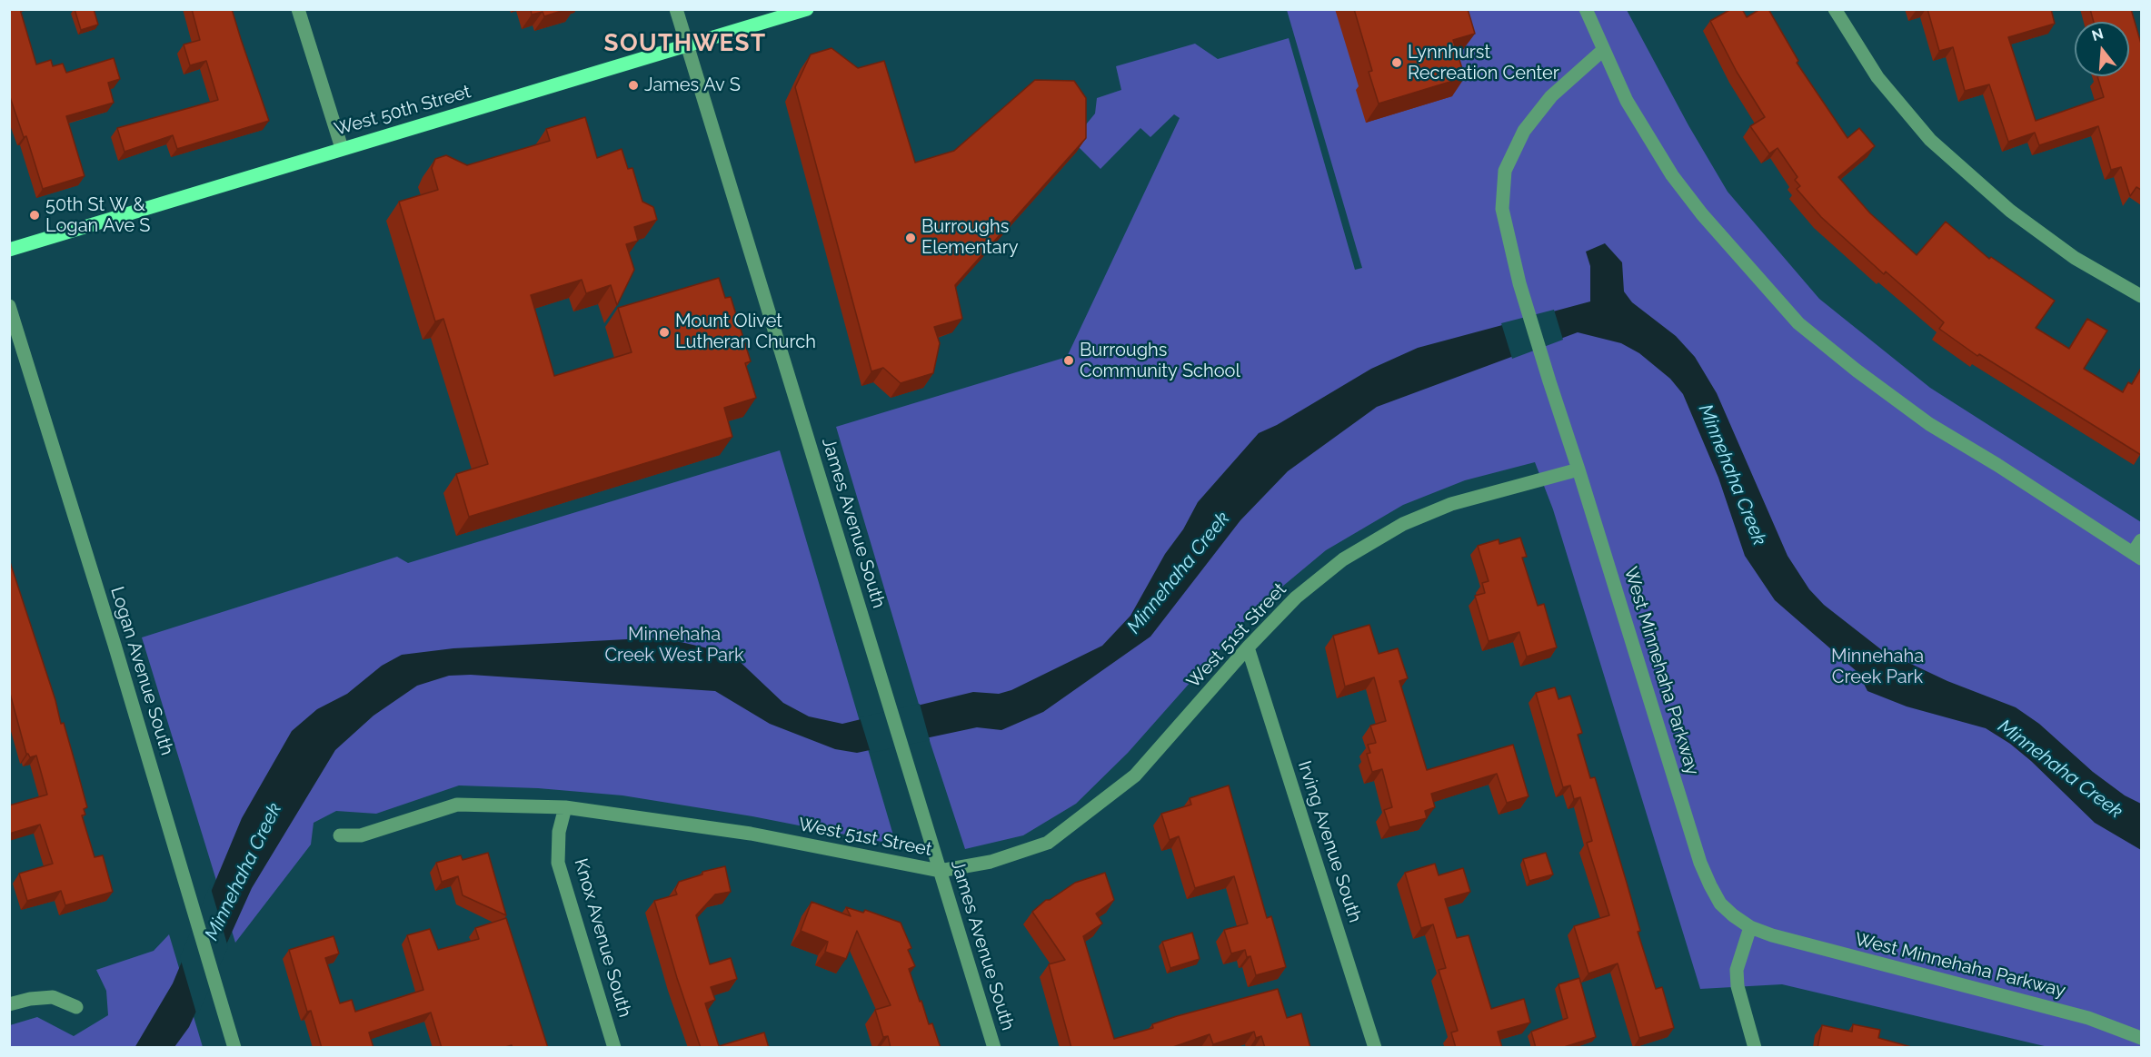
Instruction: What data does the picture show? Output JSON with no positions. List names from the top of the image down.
{
  "streets": {
    "main road": ["West 50th Street"],
    "street": [
      "James Avenue South",
      "West 51st Street",
      "Logan Avenue South",
      "West Minnehaha Parkway",
      "Irving Avenue South",
      "Knox Avenue South"
    ]
  },
  "crossings": [
    ["West 50th Street", "James Avenue South"],
    ["James Avenue South", "West 51st Street"],
    ["West 51st Street", "West Minnehaha Parkway"],
    ["West 51st Street", "Irving Avenue South"],
    ["West 51st Street", "Knox Avenue South"]
  ],
  "districts": ["SOUTHWEST"],
  "water": ["Minnehaha Creek"],
  "parks": ["Minnehaha Creek West Park", "Minnehaha Creek Park"],
  "places": [
    "Lynnhurst Recreation Center",
    "James Av S",
    "50th St W & Logan Ave S",
    "Burroughs Elementary",
    "Mount Olivet Lutheran Church",
    "Burroughs Community School"
  ],
  "north": "top"
}
